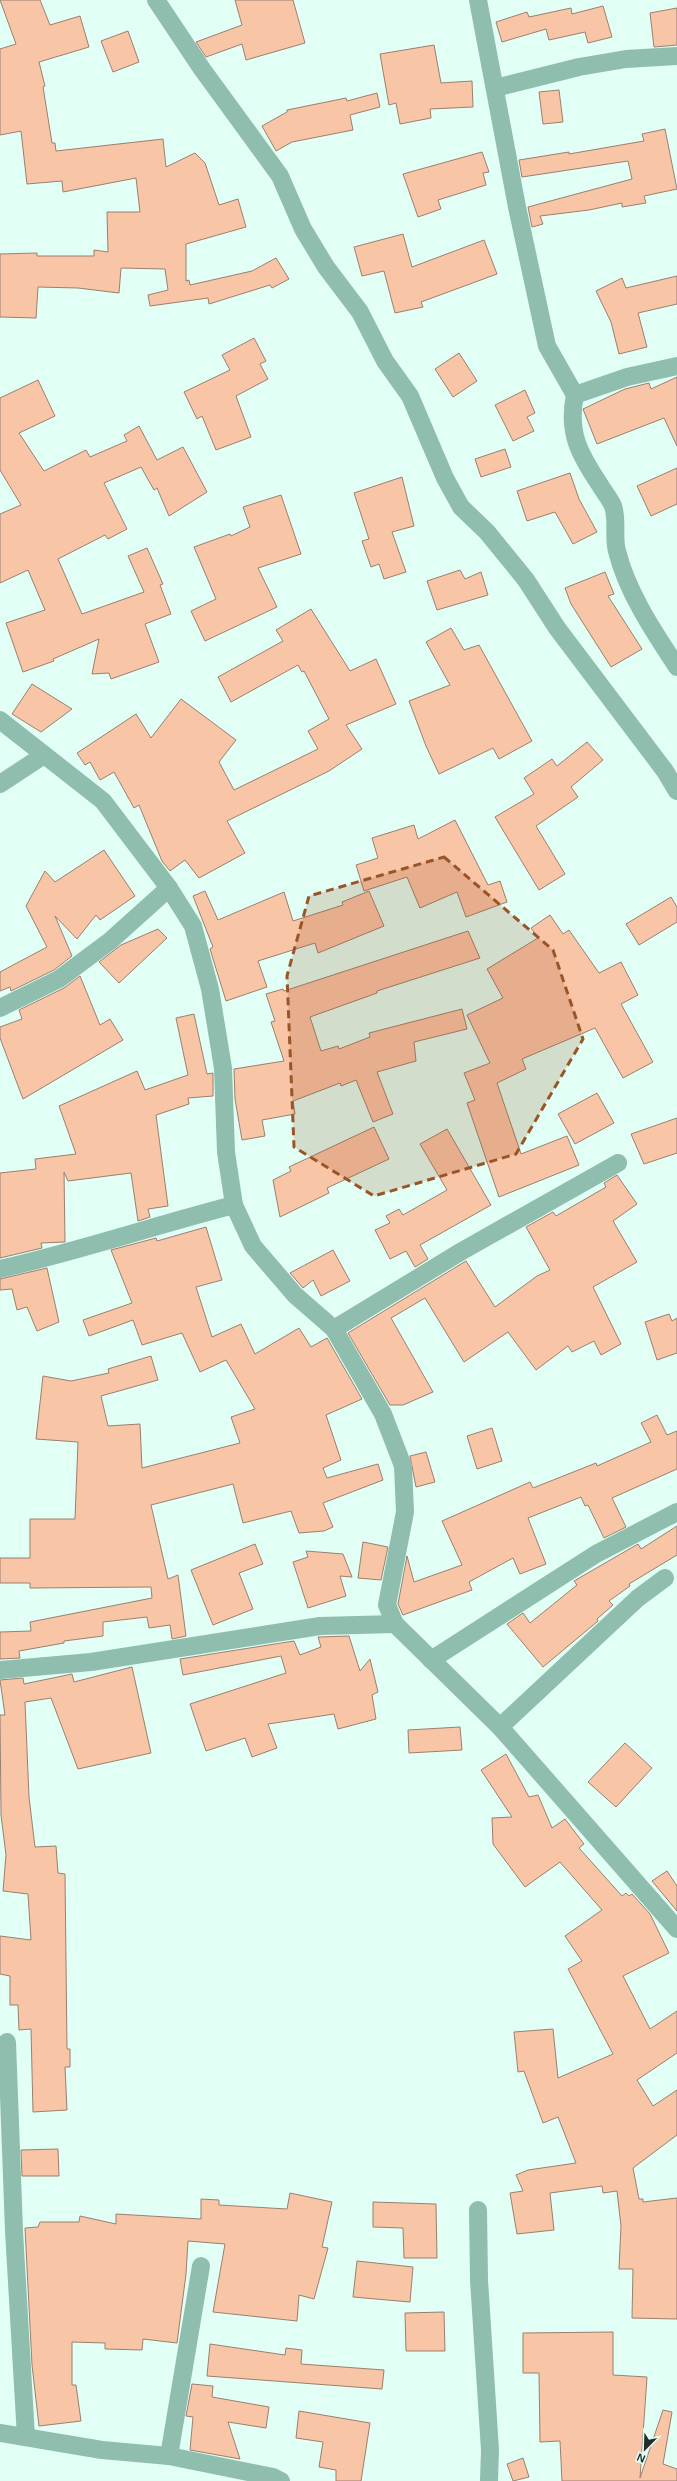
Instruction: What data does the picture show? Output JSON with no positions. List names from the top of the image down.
{
  "north": "bottom left"
}
